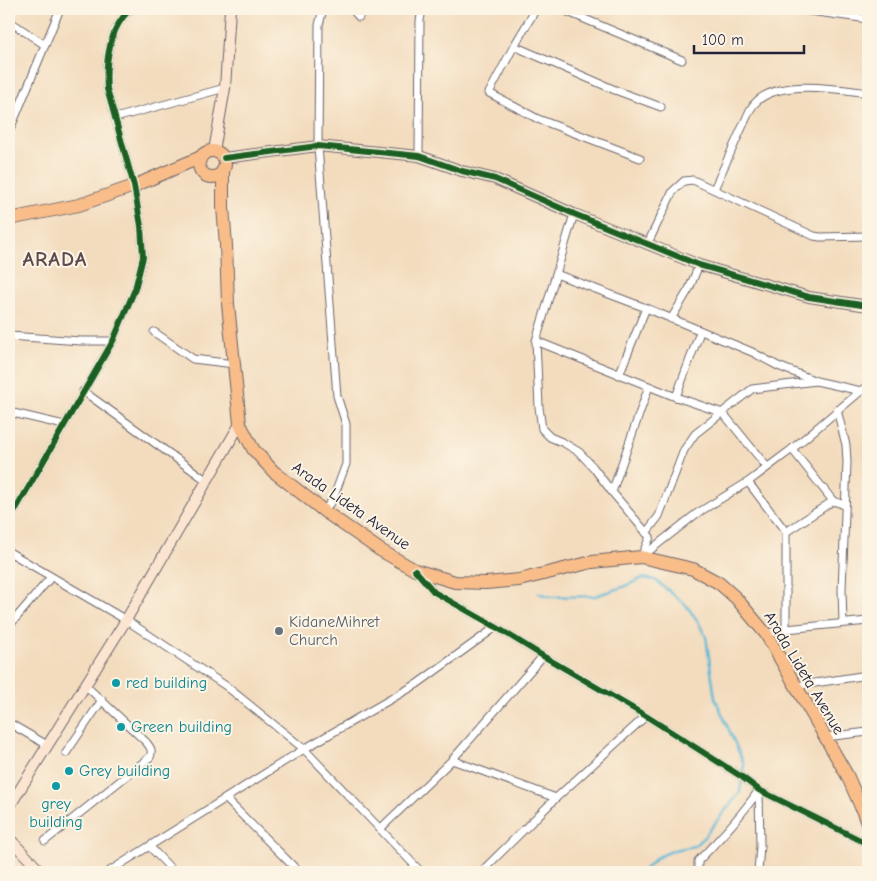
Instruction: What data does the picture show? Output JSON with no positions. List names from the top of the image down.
{
  "streets": {
    "highway": ["Arada Lideta Avenue"]
  },
  "districts": ["ARADA"],
  "places": [
    "KidaneMihret Church",
    "red building",
    "Green building",
    "Grey building",
    "grey building"
  ],
  "scale_bar": "100 m"
}
